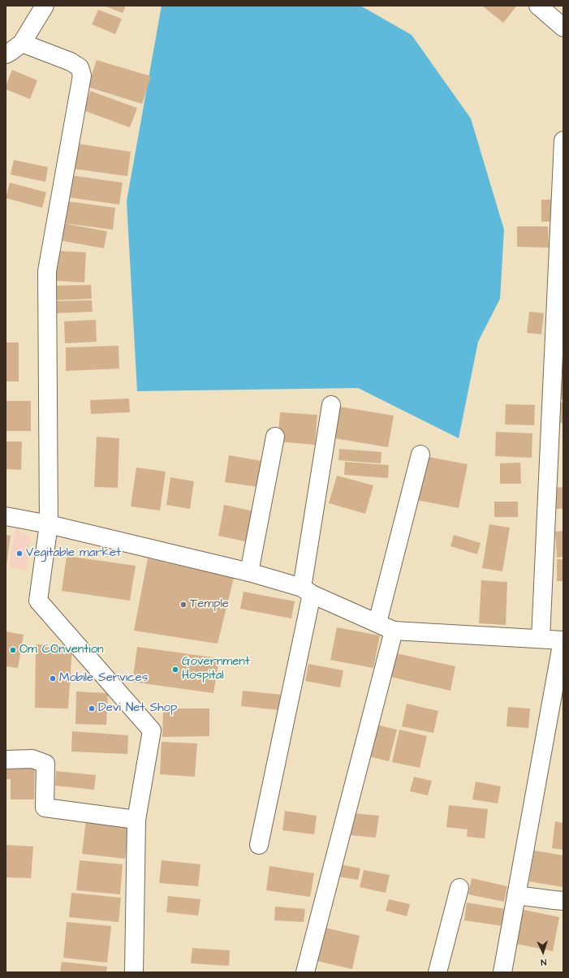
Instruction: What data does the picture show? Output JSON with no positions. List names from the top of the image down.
{
  "places": [
    "Vegitable market",
    "Temple",
    "Om COnvention",
    "Government Hospital",
    "Mobile Services",
    "Devi Net Shop"
  ],
  "north": "bottom"
}
